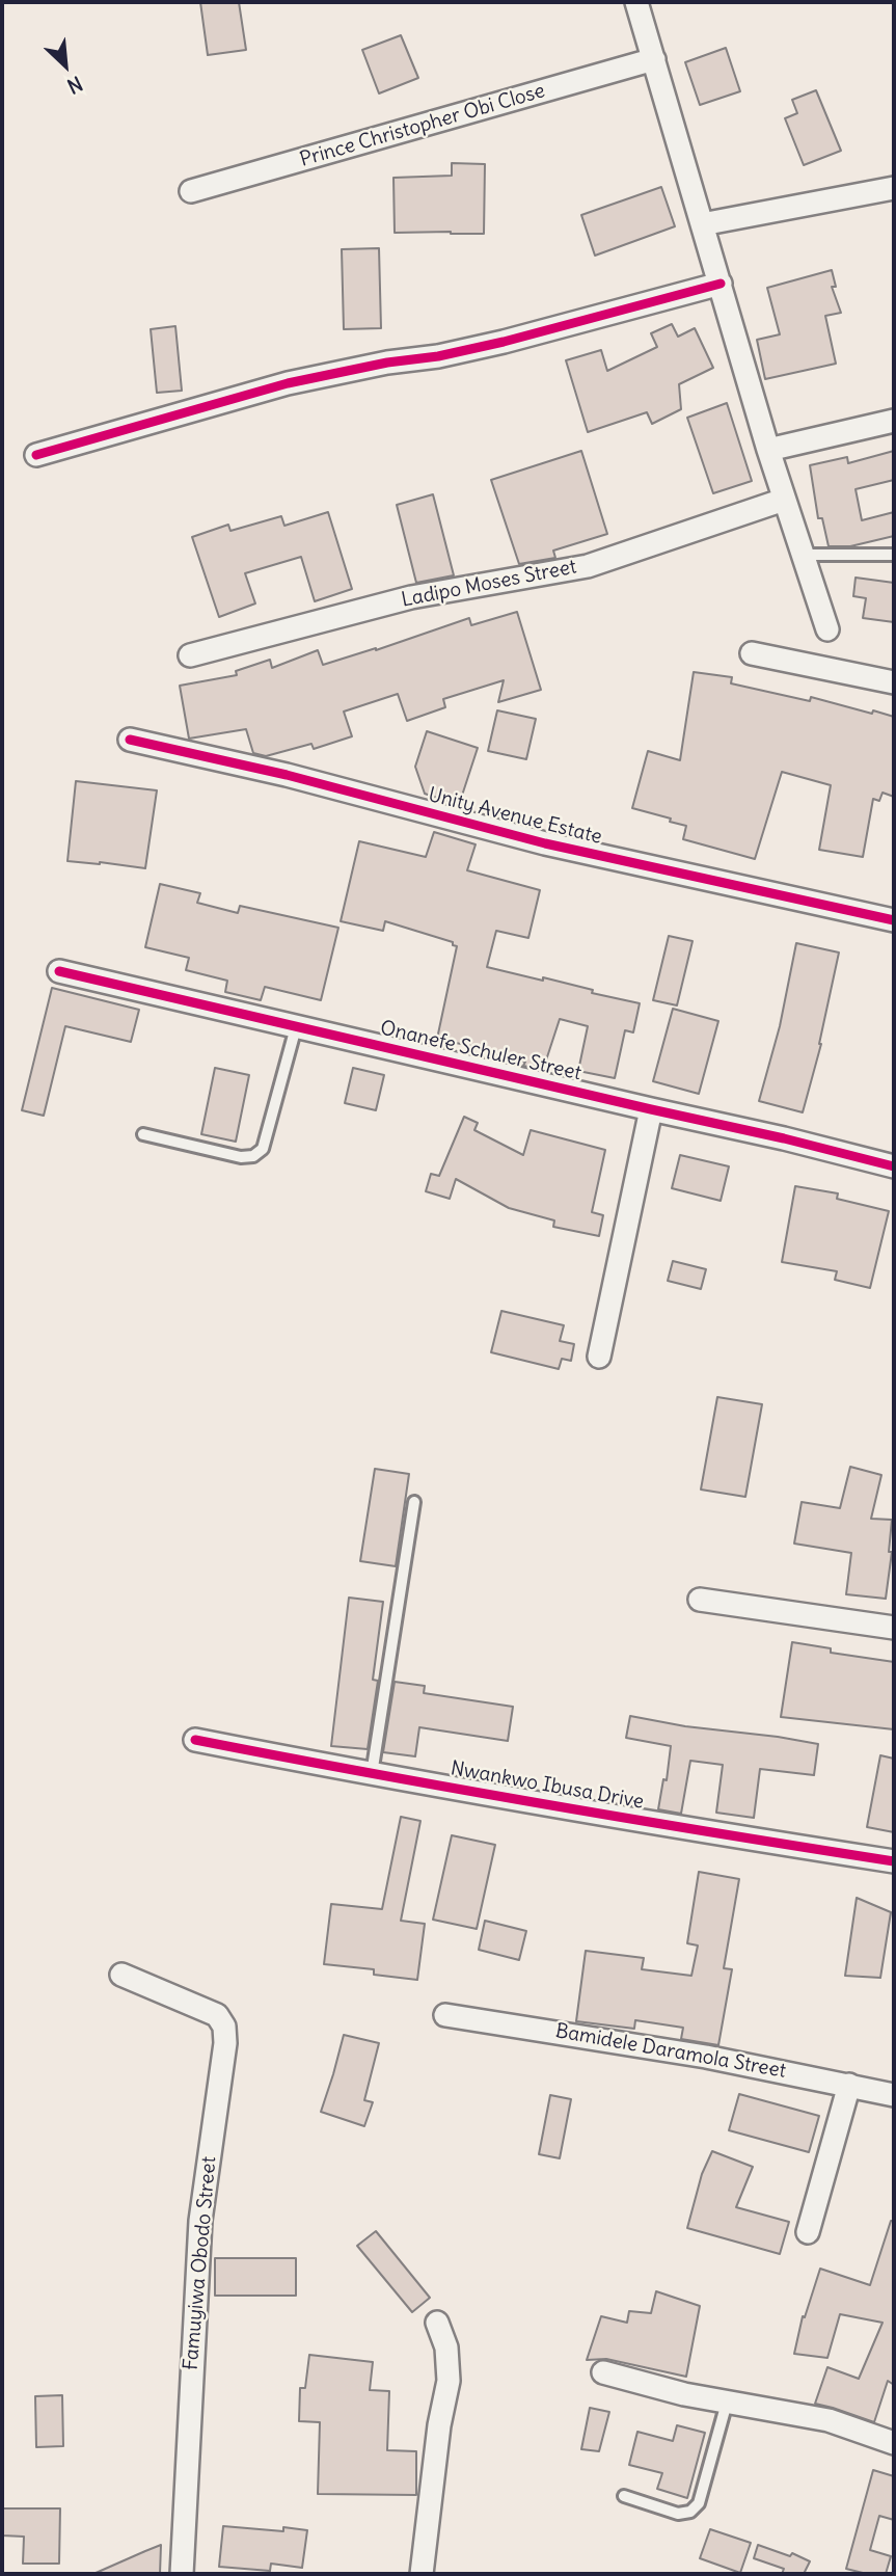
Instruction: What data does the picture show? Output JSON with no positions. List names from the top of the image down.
{
  "streets": {
    "street": [
      "Prince Christopher Obi Close",
      "Ladipo Moses Street",
      "Unity Avenue Estate",
      "Onanefe Schuler Street",
      "Nwankwo Ibusa Drive",
      "Bamidele Daramola Street",
      "Famuyiwa Obodo Street"
    ]
  },
  "north": "bottom right"
}
